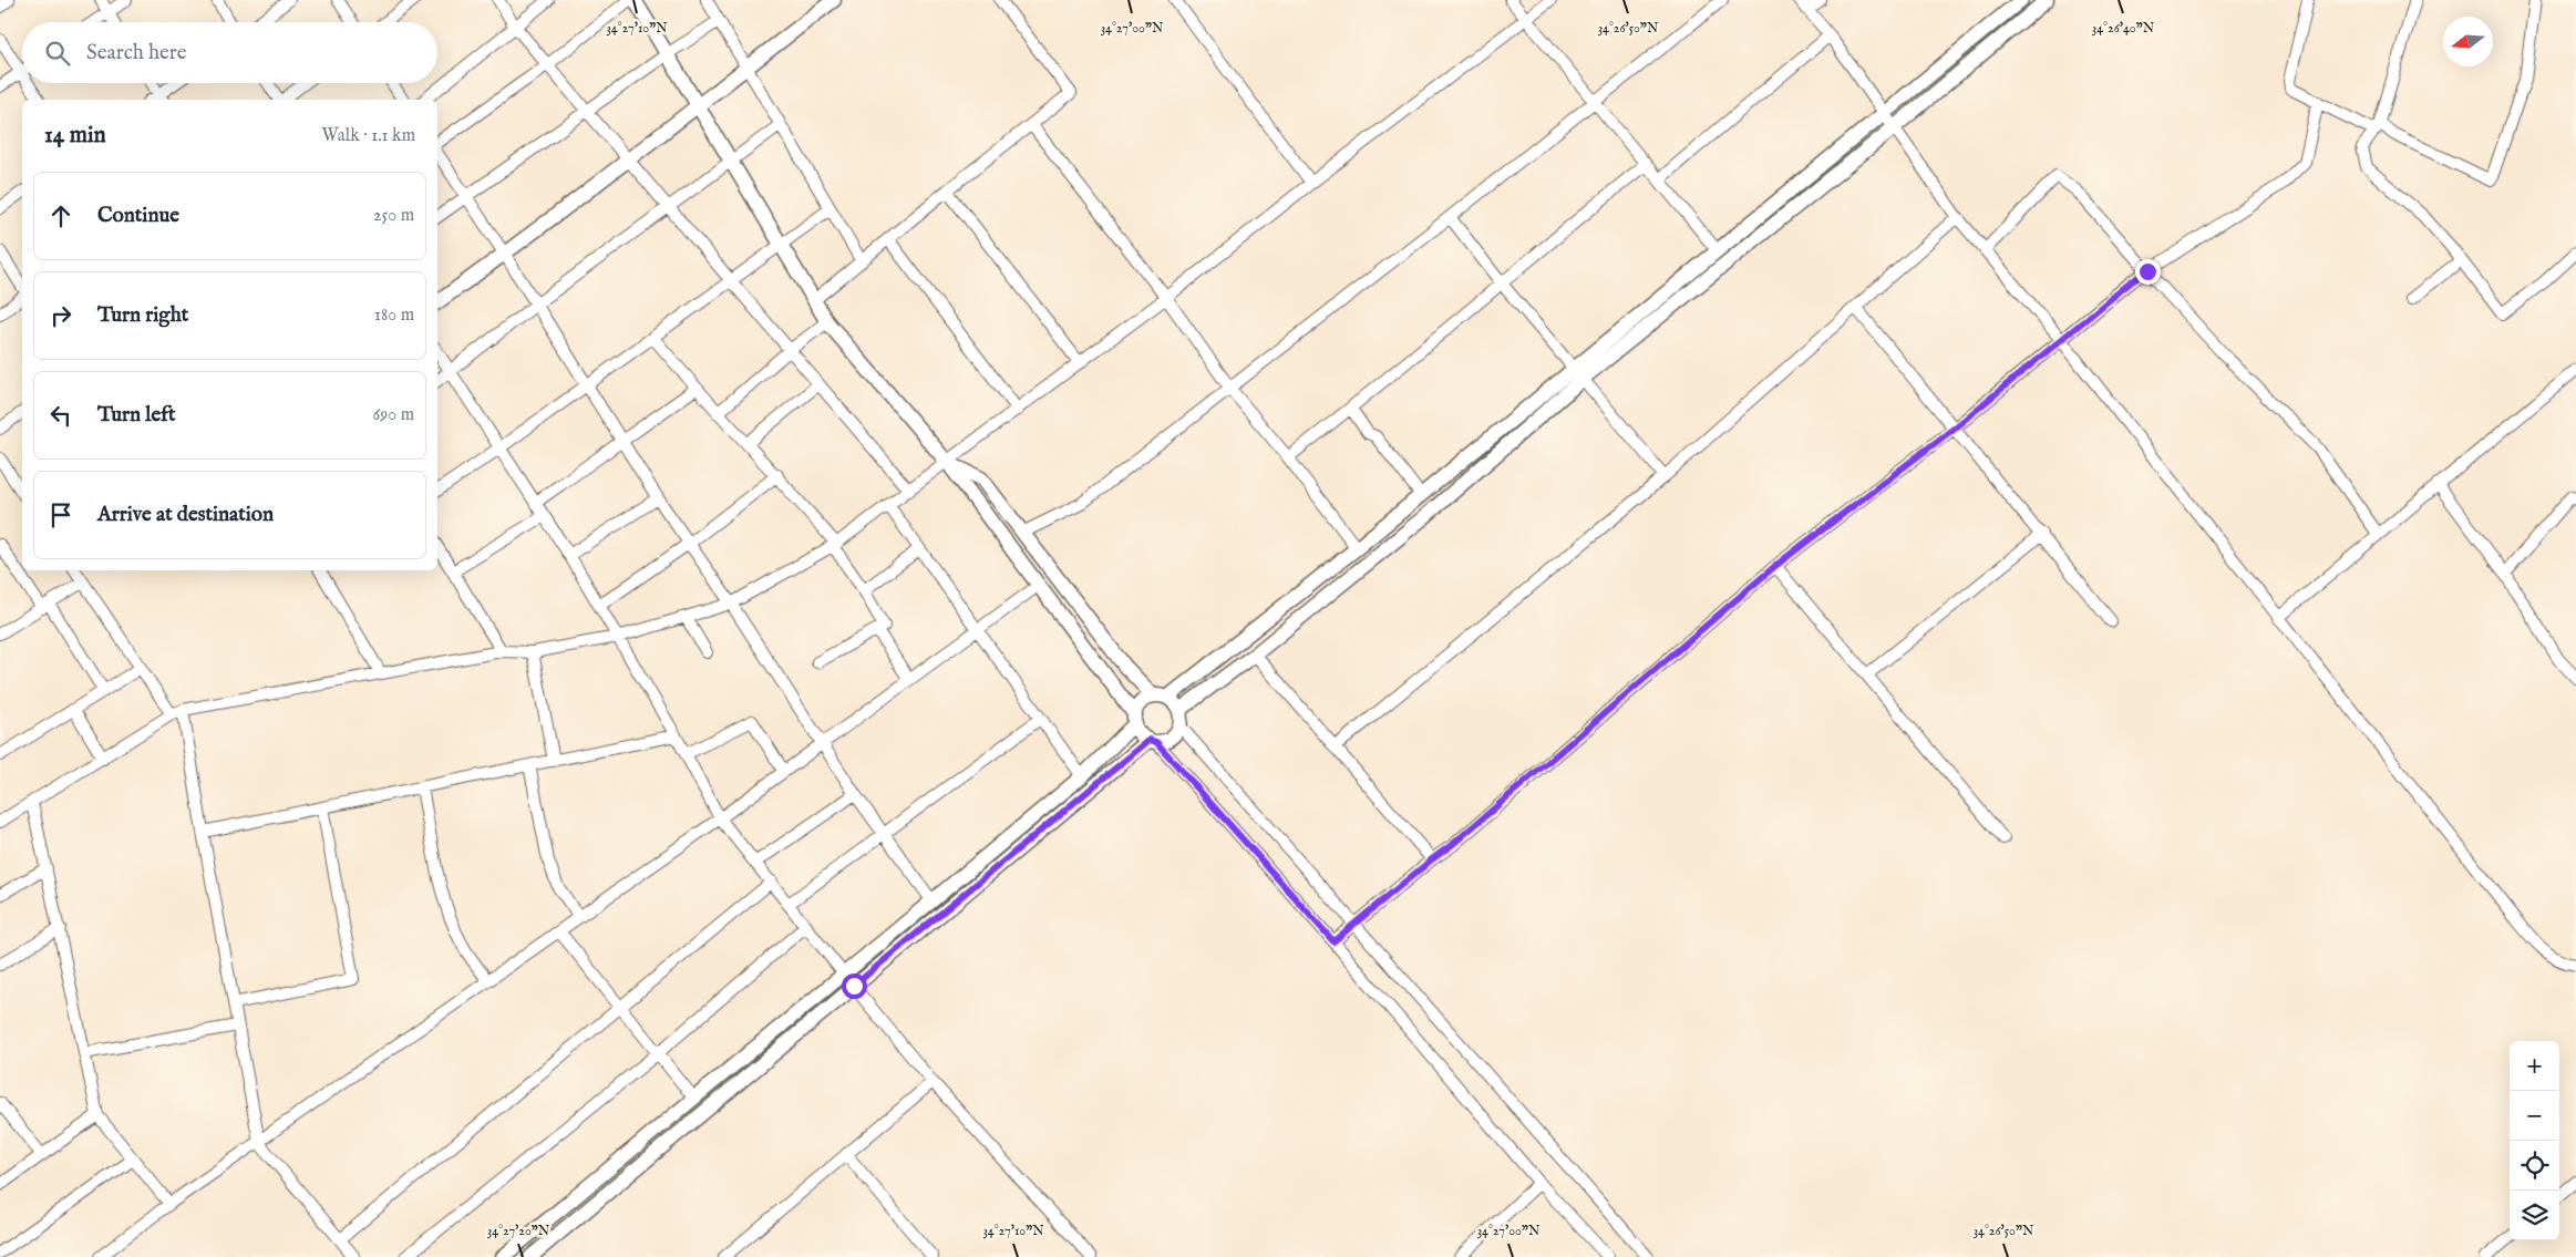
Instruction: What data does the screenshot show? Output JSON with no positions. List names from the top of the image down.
{
  "north": "left",
  "page": {
    "search": "Search here",
    "heading": ["14 min", "Walk · 1.1 km"],
    "list": [
      ["Continue", "250 m"],
      ["Turn right", "180 m"],
      ["Turn left", "690 m"],
      "Arrive at destination"
    ],
    "map_buttons": ["+", "−"]
  },
  "coordinates": [
    "34°27'10\"N",
    "34°27'00\"N",
    "34°26'50\"N",
    "34°26'40\"N",
    "34°27'20\"N"
  ]
}
